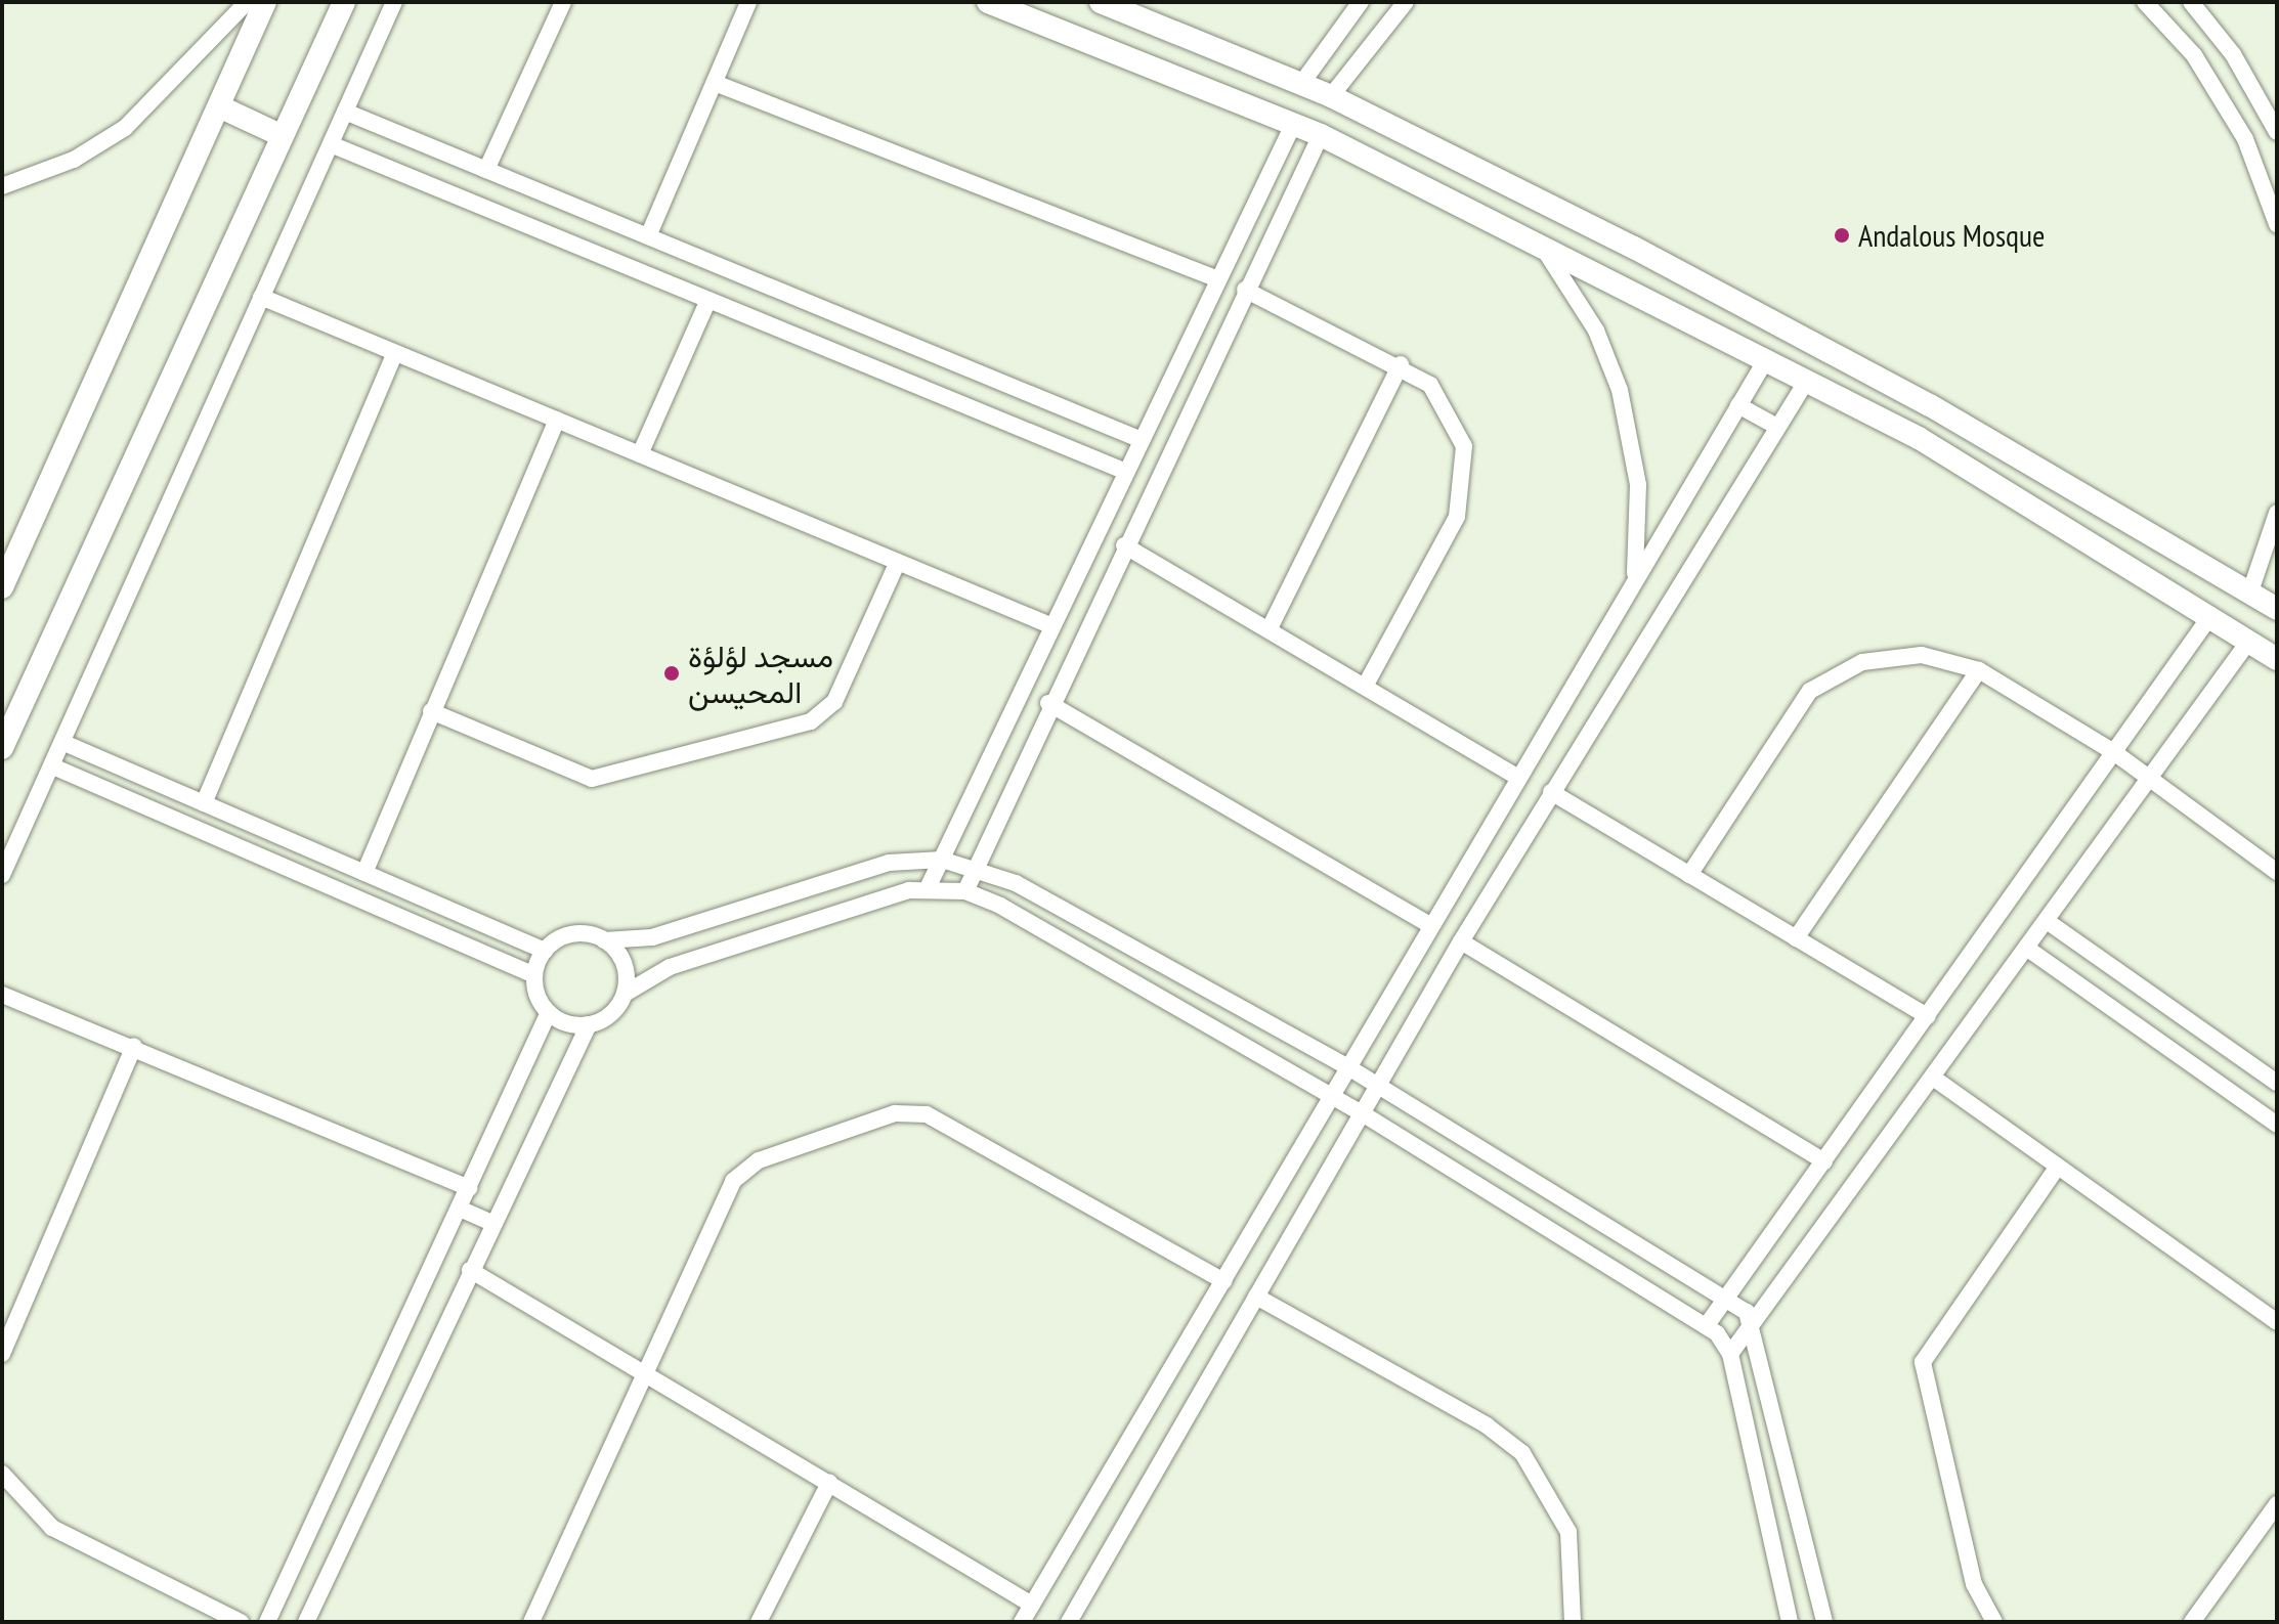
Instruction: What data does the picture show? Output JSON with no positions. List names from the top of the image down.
{
  "places": ["Andalous Mosque", "مسجد لؤلؤة المحيسن"]
}
